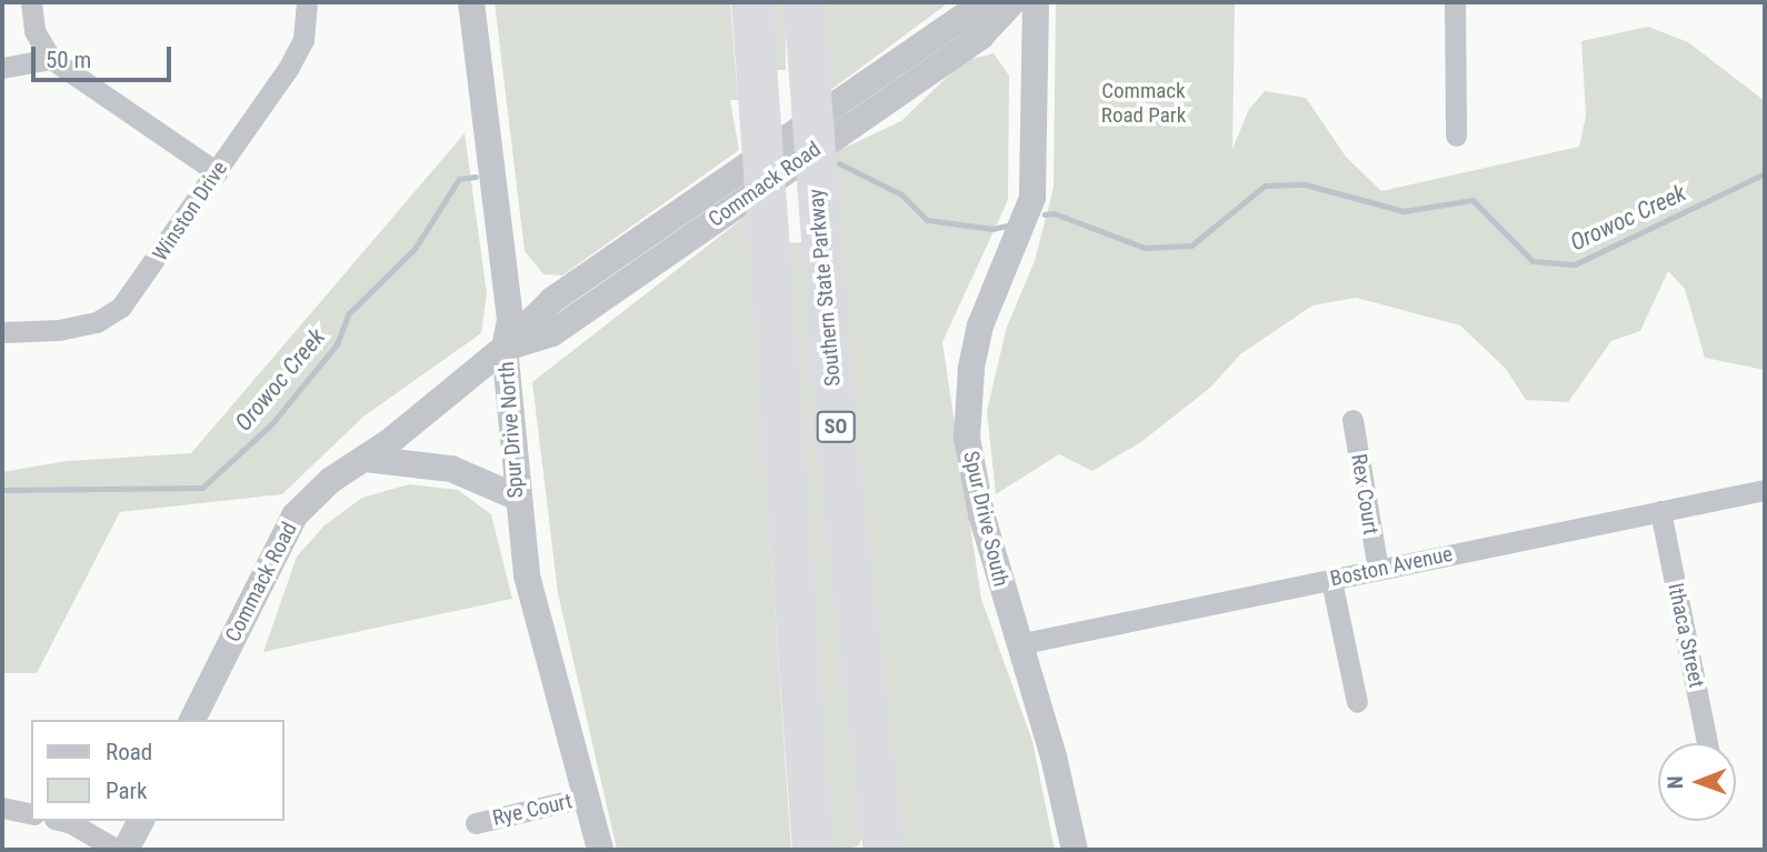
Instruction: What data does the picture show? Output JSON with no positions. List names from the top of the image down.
{
  "streets": {
    "highway": ["Southern State Parkway", "SO"],
    "street": [
      "Commack Road",
      "Winston Drive",
      "Spur Drive North",
      "Rex Court",
      "Spur Drive South",
      "Boston Avenue",
      "Ithaca Street",
      "Rye Court"
    ]
  },
  "crossings": [
    ["Commack Road", "Spur Drive North"],
    ["Spur Drive North", "Rye Court"],
    ["Rex Court", "Boston Avenue"],
    ["Spur Drive South", "Boston Avenue"],
    ["Boston Avenue", "Ithaca Street"]
  ],
  "water": ["Orowoc Creek"],
  "parks": ["Commack Road Park"],
  "legend": ["Road", "Park"],
  "scale_bar": "50 m",
  "north": "left"
}
